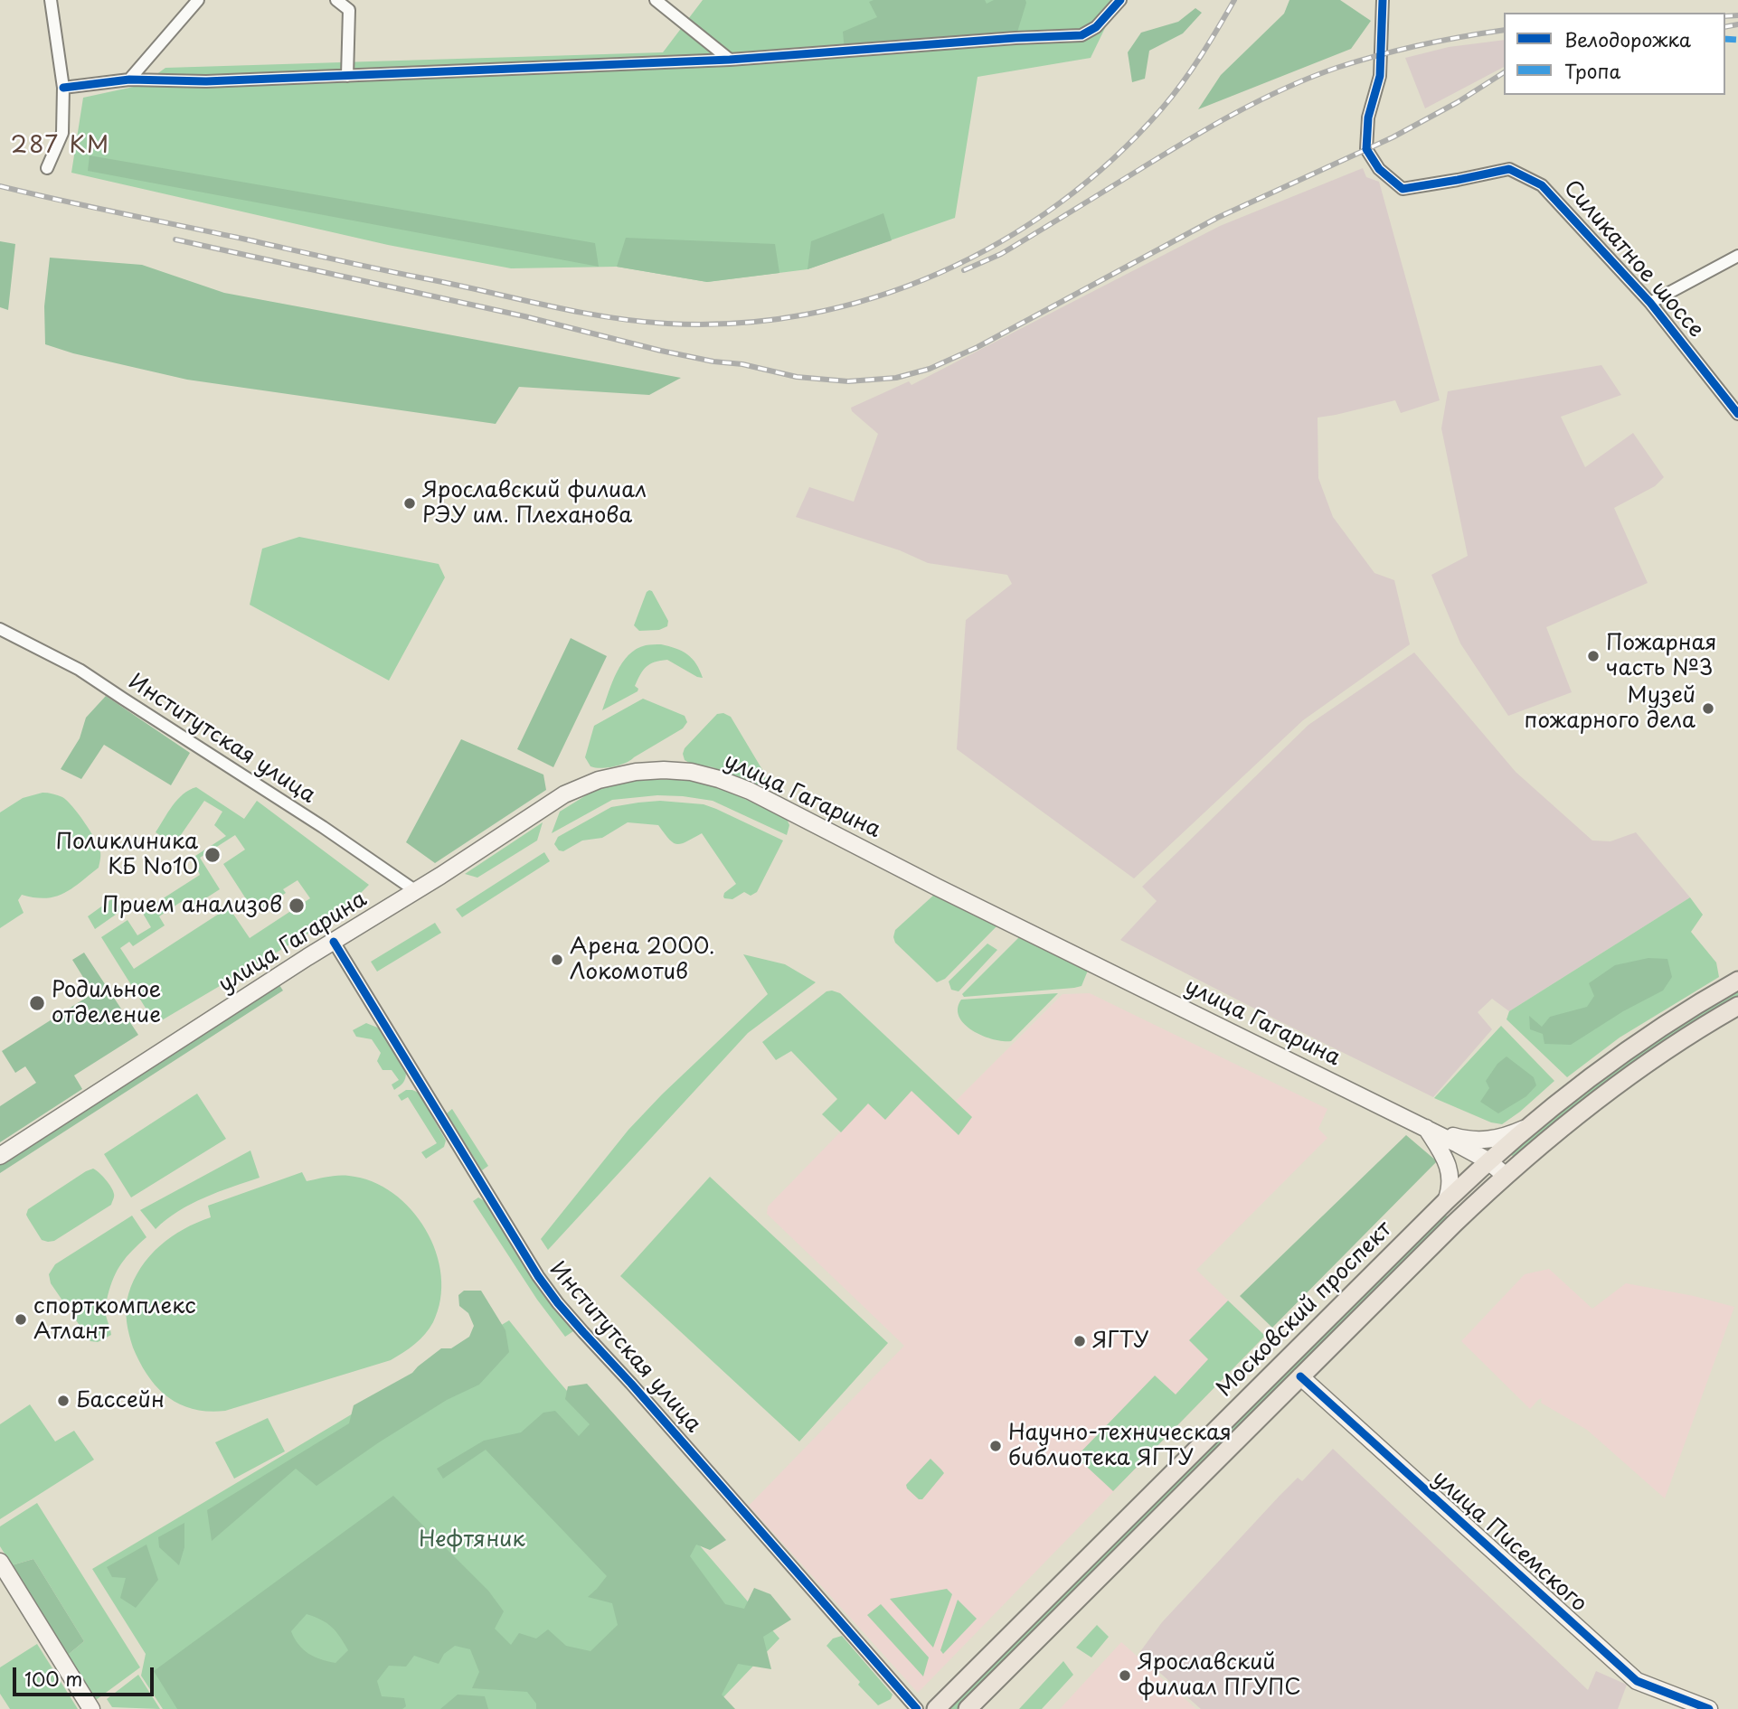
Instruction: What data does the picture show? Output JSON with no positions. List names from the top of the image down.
{
  "streets": {
    "main road": ["улица Гагарина", "Московский проспект", "улица Писемского"],
    "street": ["Силикатное шоссе", "Институтская улица"]
  },
  "crossings": [
    ["Институтская улица", "улица Гагарина"],
    ["улица Гагарина", "Московский проспект"],
    ["Московский проспект", "улица Писемского"]
  ],
  "districts": ["287 КМ"],
  "parks": ["Нефтяник"],
  "places": [
    "Ярославский филиал РЭУ им. Плеханова",
    "Пожарная часть №3",
    "Музей пожарного дела",
    "Поликлиника КБ No10",
    "Прием анализов",
    "Арена 2000. Локомотив",
    "Родильное отделение",
    "спорткомплекс Атлант",
    "ЯГТУ",
    "Бассейн",
    "Научно-техническая библиотека ЯГТУ",
    "Ярославский филиал ПГУПС"
  ],
  "legend": ["Велодорожка", "Тропа"],
  "scale_bar": "100 m"
}
